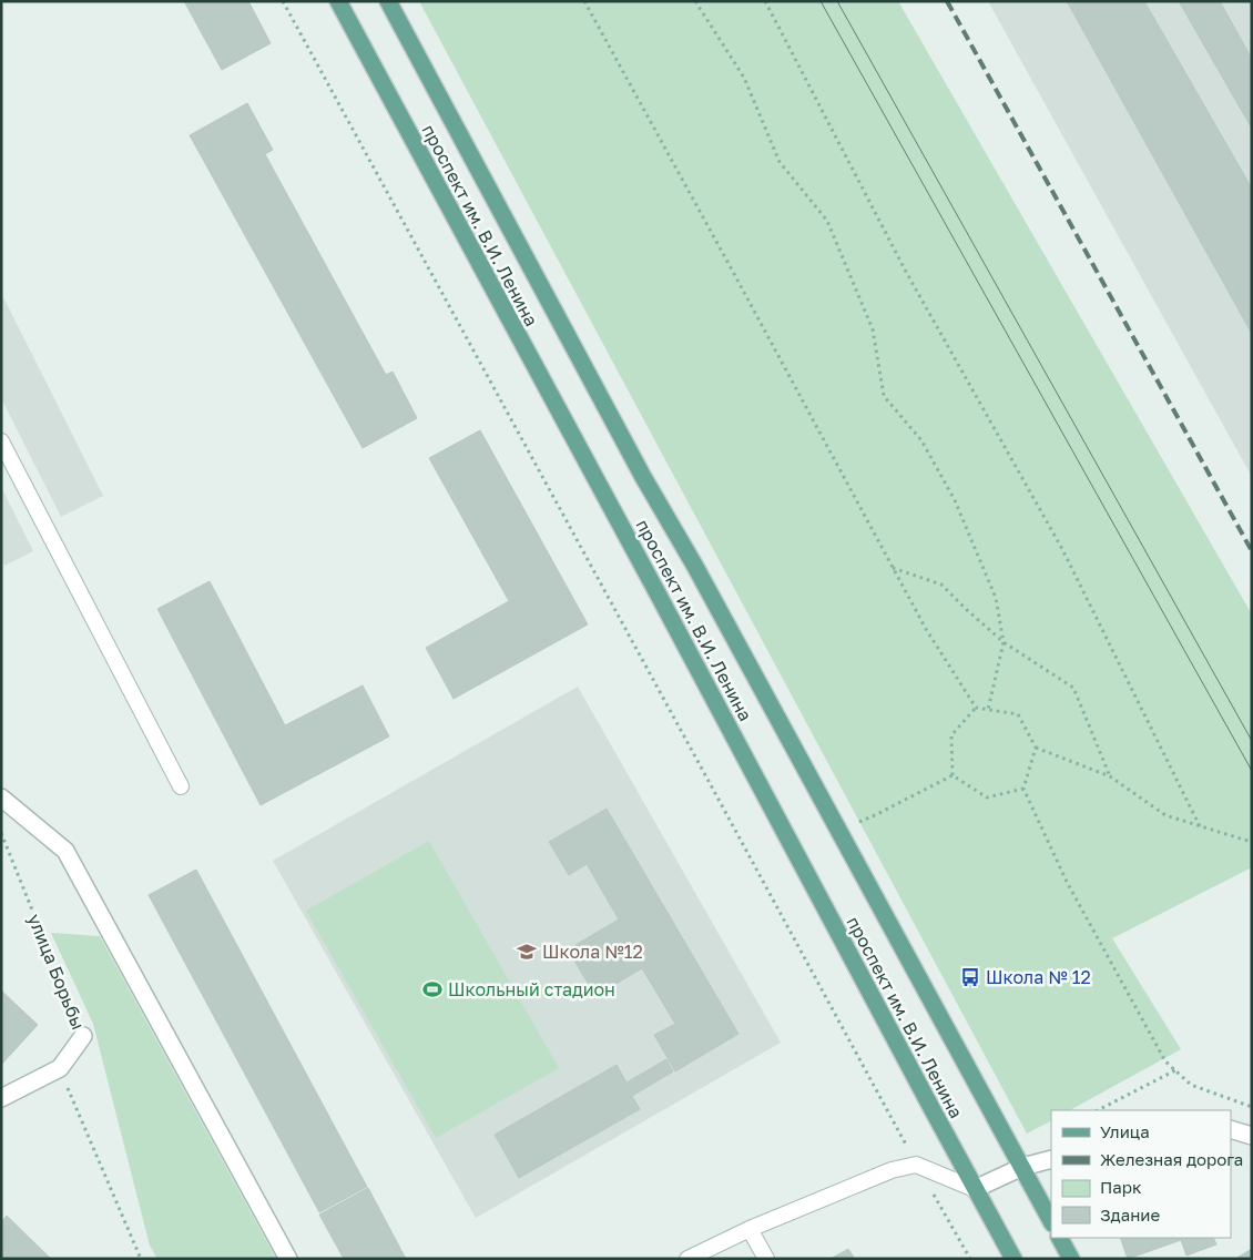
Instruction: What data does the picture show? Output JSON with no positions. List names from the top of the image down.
{
  "streets": {
    "main road": ["проспект им. В.И. Ленина"],
    "street": ["улица Борьбы"]
  },
  "places": {
    "school or university": ["Школа №12"],
    "bus stop": ["Школа № 12"],
    "sports": ["Школьный стадион"]
  },
  "legend": [
    "Улица",
    "Железная дорога",
    "Парк",
    "Здание"
  ]
}
